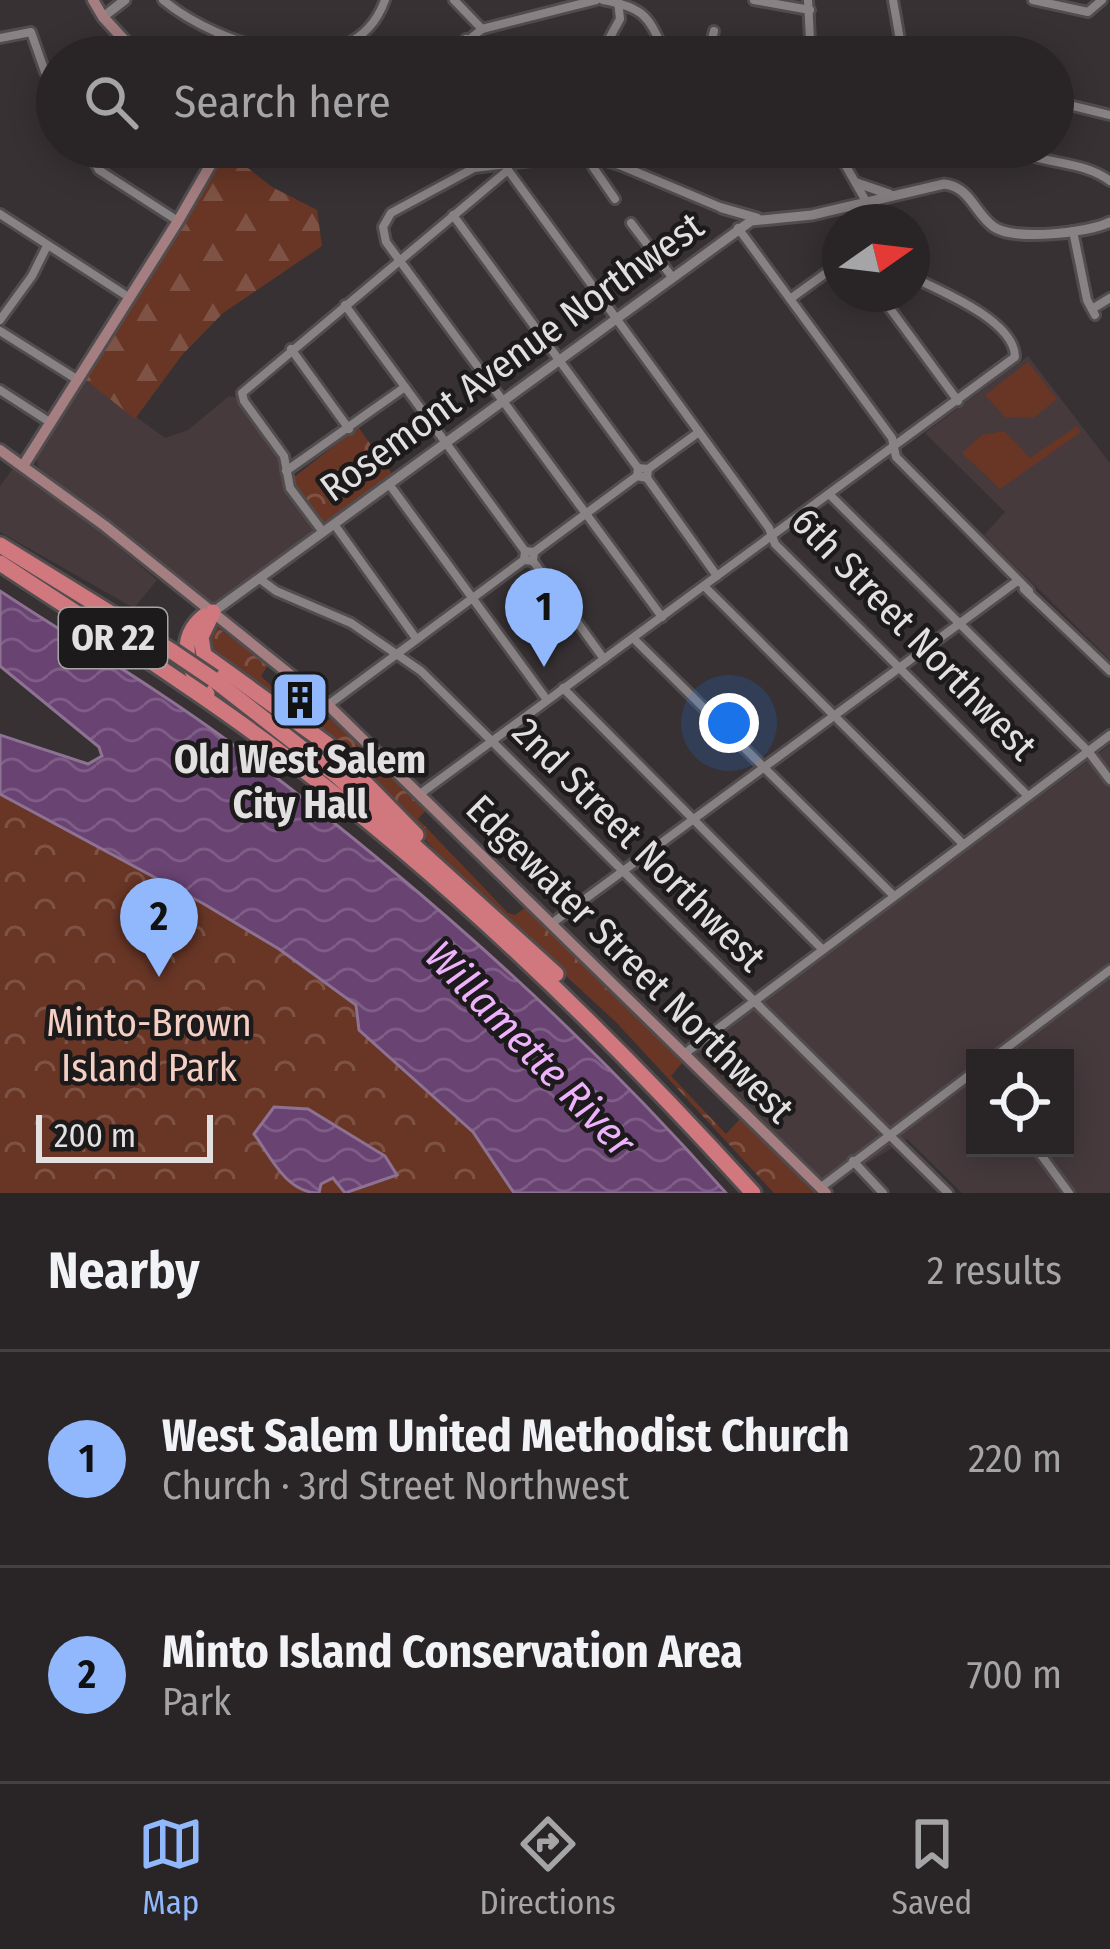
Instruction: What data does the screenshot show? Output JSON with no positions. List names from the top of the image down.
{
  "streets": {
    "highway": ["OR 22"],
    "main road": ["Edgewater Street Northwest"],
    "street": ["Rosemont Avenue Northwest", "6th Street Northwest", "2nd Street Northwest"]
  },
  "crossings": [
    ["Rosemont Avenue Northwest", "6th Street Northwest"],
    ["Rosemont Avenue Northwest", "OR 22"],
    ["Rosemont Avenue Northwest", "2nd Street Northwest"],
    ["Rosemont Avenue Northwest", "Edgewater Street Northwest"],
    ["OR 22", "Edgewater Street Northwest"]
  ],
  "water": ["Willamette River"],
  "parks": ["Minto-Brown Island Park"],
  "places": {
    "building": ["Old West Salem City Hall"]
  },
  "scale_bar": "200 m",
  "north": "right",
  "page": {
    "search": "Search here",
    "pins": ["1", "2"],
    "scale": "200 m",
    "heading": ["Nearby", "2 results"],
    "list": [
      {
        "mark": "1",
        "name": "West Salem United Methodist Church",
        "note": "Church · 3rd Street Northwest",
        "value": "220 m"
      },
      {
        "mark": "2",
        "name": "Minto Island Conservation Area",
        "note": "Park",
        "value": "700 m"
      }
    ],
    "nav": ["Map", "Directions", "Saved"]
  }
}
